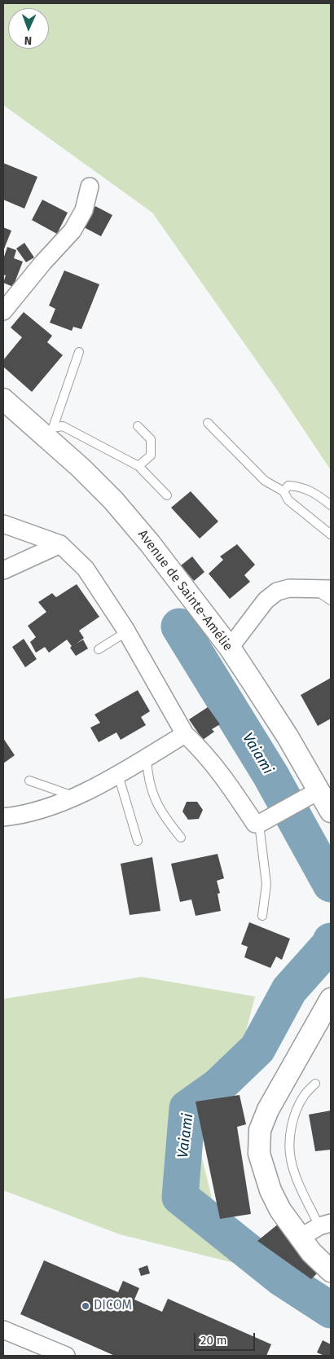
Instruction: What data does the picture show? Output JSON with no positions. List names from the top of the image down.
{
  "streets": {
    "street": ["Avenue de Sainte-Amélie"]
  },
  "water": ["Vaiami"],
  "places": ["DICOM"],
  "scale_bar": "20 m",
  "north": "bottom"
}
